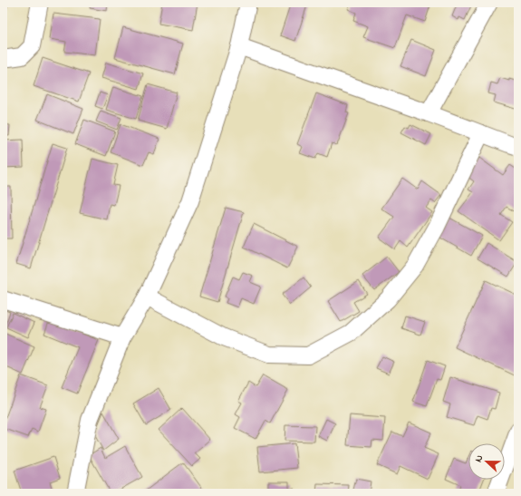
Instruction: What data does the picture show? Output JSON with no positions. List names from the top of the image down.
{
  "north": "left"
}
